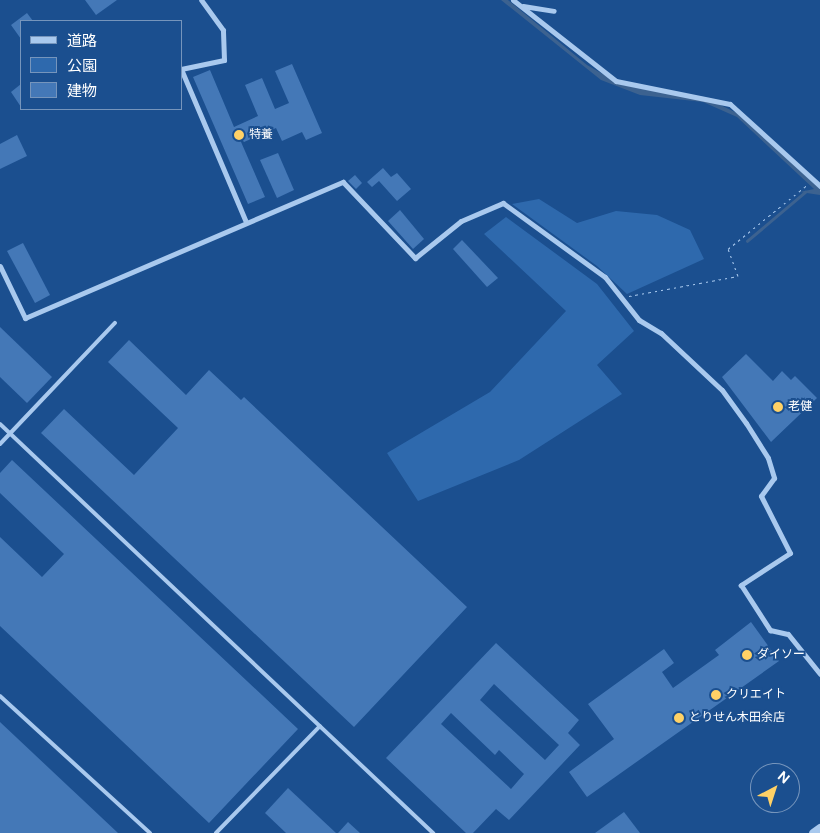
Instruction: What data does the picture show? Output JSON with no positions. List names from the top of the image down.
{
  "places": [
    "特養",
    "老健",
    "ダイソー",
    "クリエイト",
    "とりせん木田余店"
  ],
  "legend": ["道路", "公園", "建物"],
  "north": "top right"
}
